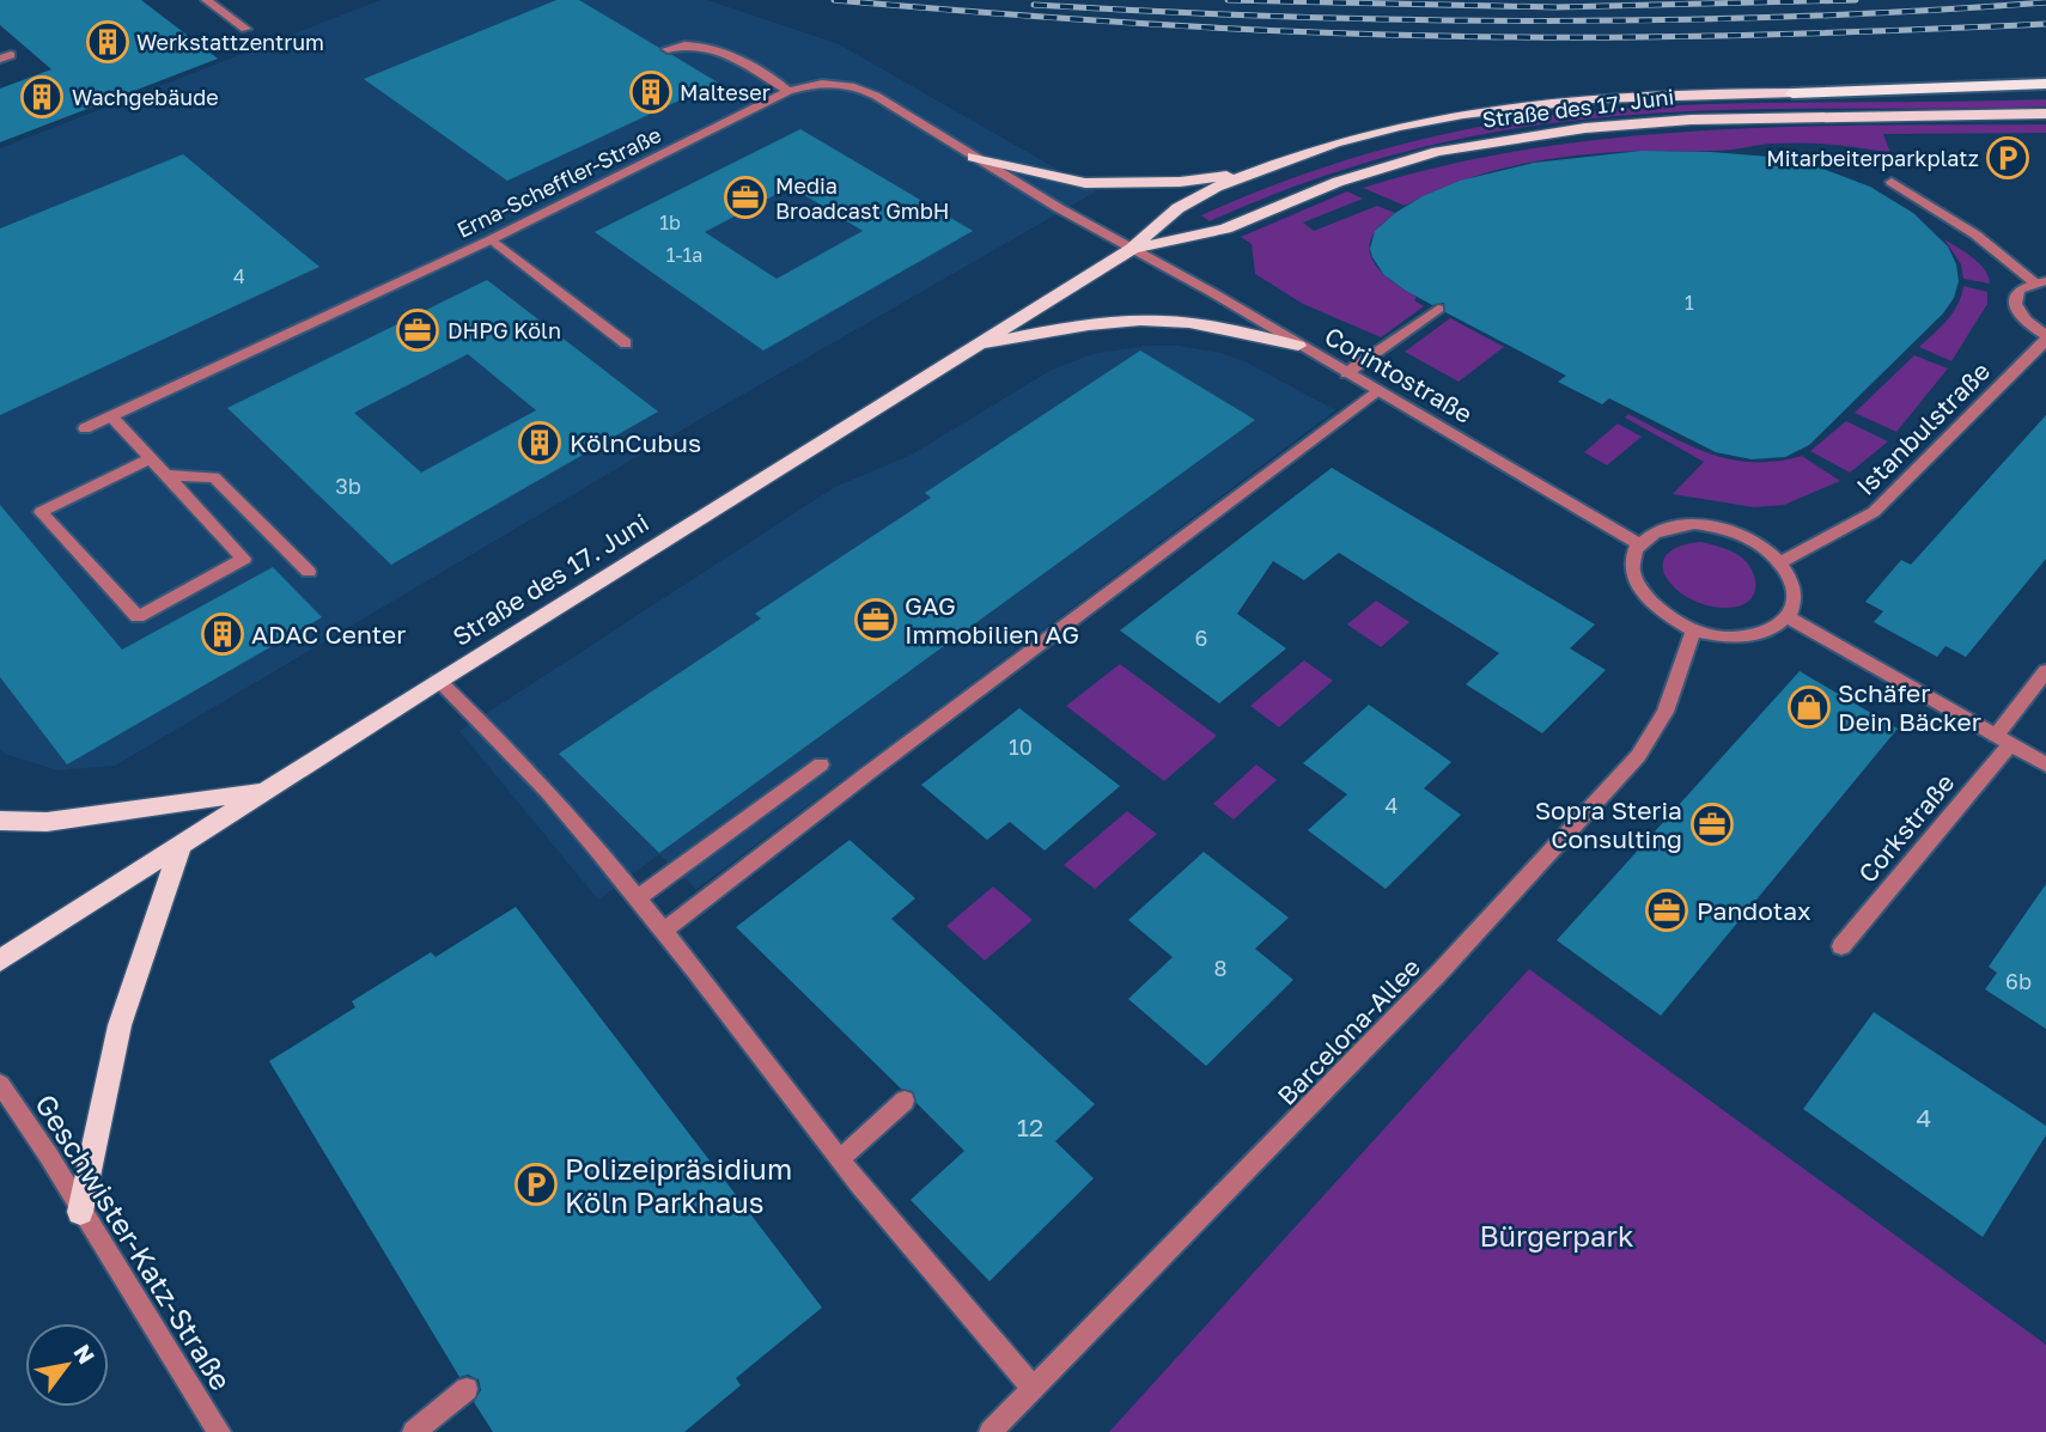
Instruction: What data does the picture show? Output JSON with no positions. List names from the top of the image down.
{
  "streets": {
    "main road": ["Straße des 17. Juni"],
    "street": [
      "Erna-Scheffler-Straße",
      "Corintostraße",
      "Istanbulstraße",
      "Corkstraße",
      "Barcelona-Allee",
      "Geschwister-Katz-Straße"
    ]
  },
  "crossings": [
    ["Straße des 17. Juni", "Erna-Scheffler-Straße"],
    ["Straße des 17. Juni", "Corintostraße"],
    ["Erna-Scheffler-Straße", "Corintostraße"],
    ["Corintostraße", "Istanbulstraße"],
    ["Corintostraße", "Barcelona-Allee"],
    ["Istanbulstraße", "Barcelona-Allee"]
  ],
  "parks": ["Bürgerpark"],
  "places": {
    "building": [
      "Werkstattzentrum",
      "Malteser",
      "Wachgebäude",
      "KölnCubus",
      "ADAC Center"
    ],
    "parking": ["Mitarbeiterparkplatz", "Polizeipräsidium Köln Parkhaus"],
    "office": [
      "Media Broadcast GmbH",
      "DHPG Köln",
      "GAG Immobilien AG",
      "Sopra Steria Consulting",
      "Pandotax"
    ],
    "shop": ["Schäfer Dein Bäcker"]
  },
  "house_numbers": [
    "1b",
    "1-1a",
    "4",
    "1",
    "3b",
    "6",
    "10",
    "4",
    "8",
    "6b",
    "4",
    "12"
  ],
  "north": "top right"
}
